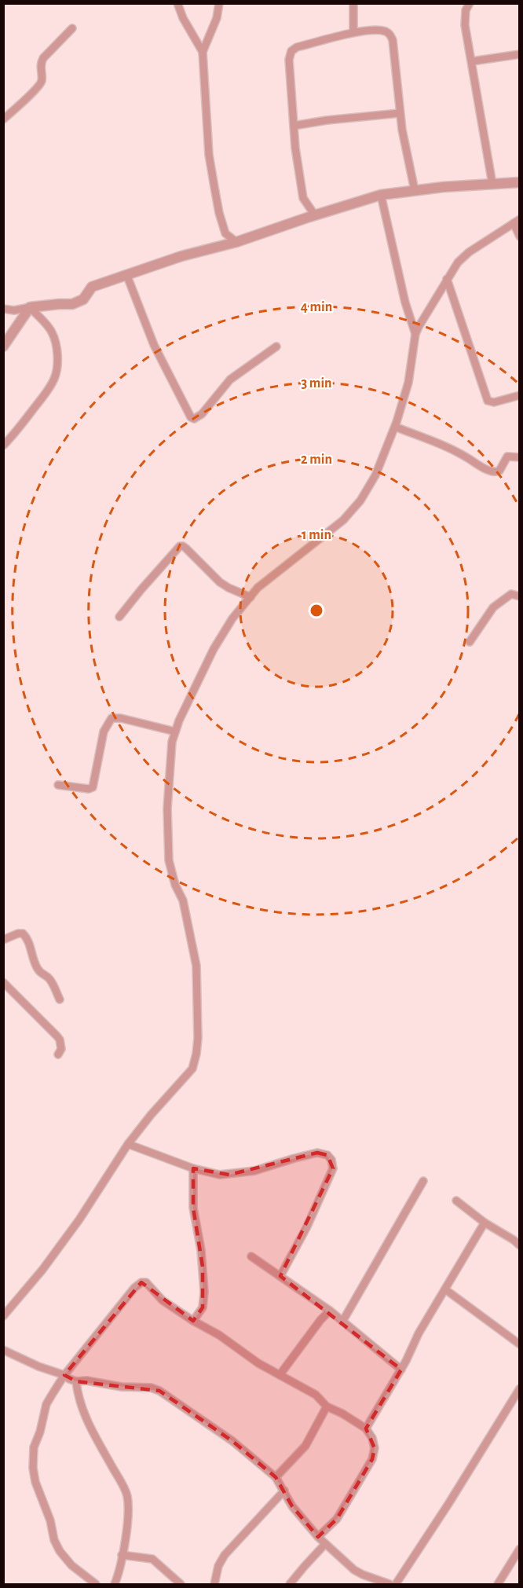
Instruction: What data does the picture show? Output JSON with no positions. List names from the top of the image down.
{
  "rings": [
    "4 min",
    "3 min",
    "2 min",
    "1 min"
  ]
}
